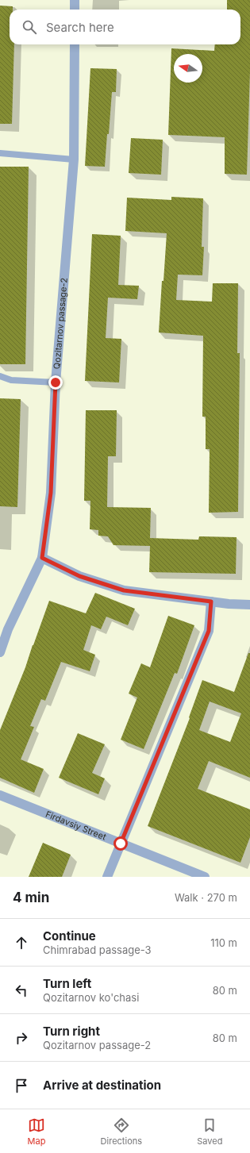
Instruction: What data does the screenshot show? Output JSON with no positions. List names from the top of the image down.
{
  "streets": {
    "street": ["Qozitarnov passage-2", "Firdavsiy Street"]
  },
  "north": "left",
  "page": {
    "search": "Search here",
    "heading": ["4 min", "Walk · 270 m"],
    "list": [
      ["Continue", "Chimrаbаd passage-3", "110 m"],
      ["Turn left", "Qozitarnov ko'chasi", "80 m"],
      ["Turn right", "Qozitarnov passage-2", "80 m"],
      "Arrive at destination"
    ],
    "nav": ["Map", "Directions", "Saved"]
  }
}
